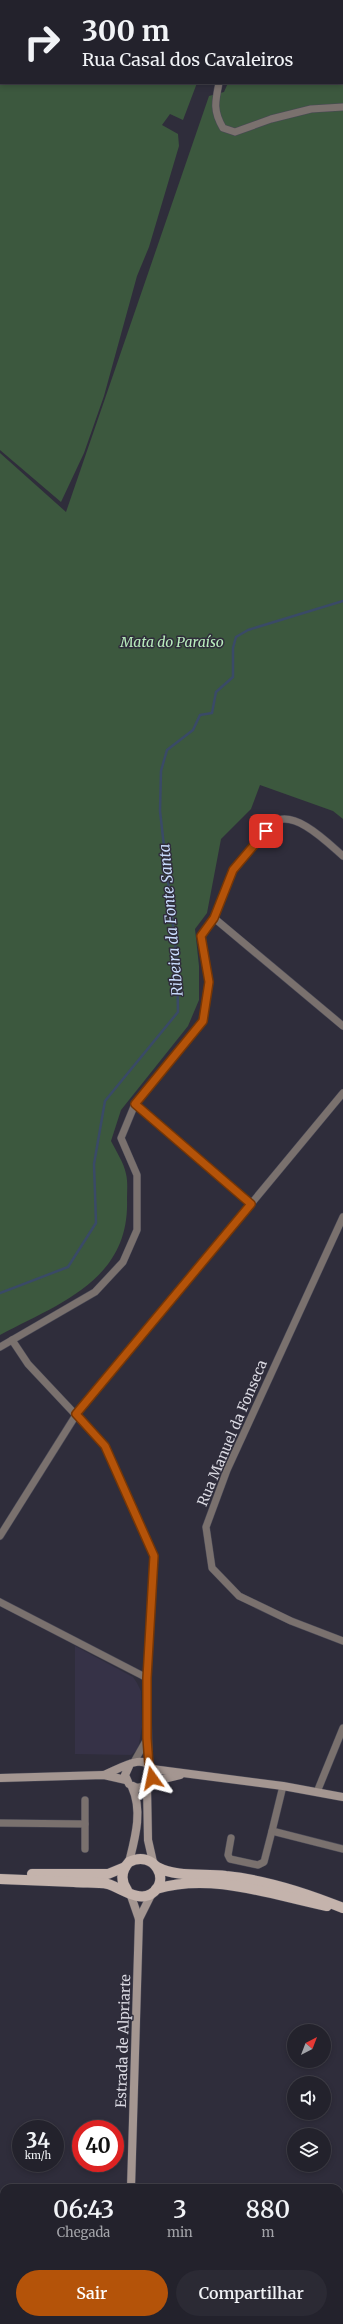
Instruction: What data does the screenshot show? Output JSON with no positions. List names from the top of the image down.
{
  "streets": {
    "street": ["Rua Manuel da Fonseca", "Estrada de Alpriarte"]
  },
  "water": ["Ribeira da Fonte Santa"],
  "parks": ["Mata do Paraíso"],
  "north": "top right",
  "page": {
    "turn": ["300 m", "Rua Casal dos Cavaleiros"],
    "speed": "34 km/h",
    "limit": "40",
    "eta": [
      "06:43",
      "Chegada",
      "3",
      "min",
      "880",
      "m"
    ],
    "buttons": ["Sair", "Compartilhar"]
  }
}
